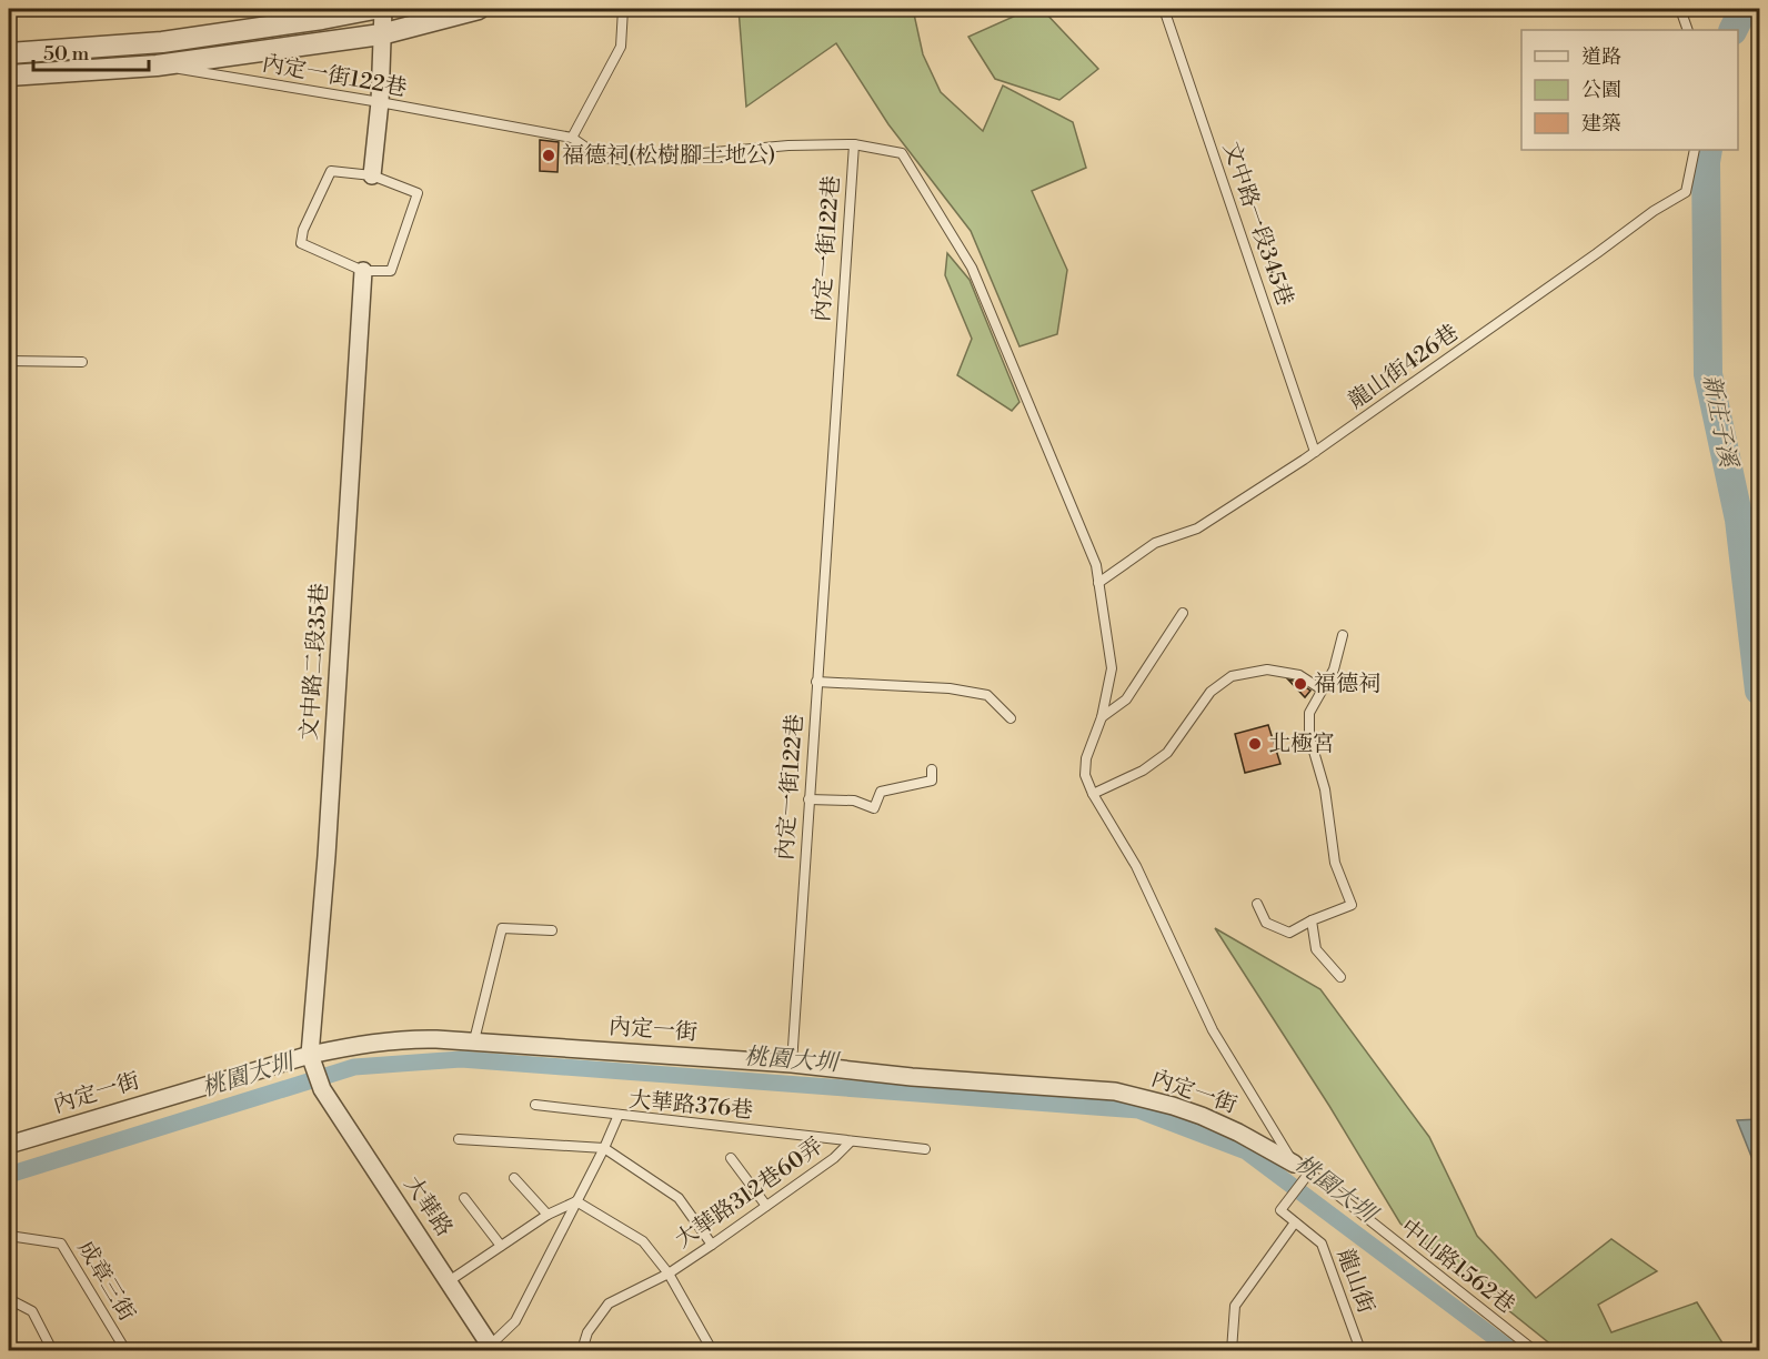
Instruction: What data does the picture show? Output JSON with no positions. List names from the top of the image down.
{
  "streets": {
    "street": ["文中路二段35巷", "內定一街", "大華路"],
    "lane": [
      "內定一街122巷",
      "文中路一段345巷",
      "龍山街426巷",
      "大華路376巷",
      "大華路312巷60弄",
      "中山路1562巷",
      "成章三街",
      "龍山街"
    ]
  },
  "crossings": [
    ["內定一街122巷", "內定一街"],
    ["文中路一段345巷", "龍山街426巷"],
    ["文中路二段35巷", "內定一街"],
    ["文中路二段35巷", "大華路"],
    ["內定一街", "大華路"],
    ["內定一街", "中山路1562巷"],
    ["大華路376巷", "大華路312巷60弄"],
    ["大華路376巷", "大華路"],
    ["中山路1562巷", "龍山街"]
  ],
  "water": ["新庄子溪", "桃園大圳"],
  "places": ["福德祠(松樹腳土地公)", "福德祠", "北極宮"],
  "legend": ["道路", "公園", "建築"],
  "scale_bar": "50 m"
}
